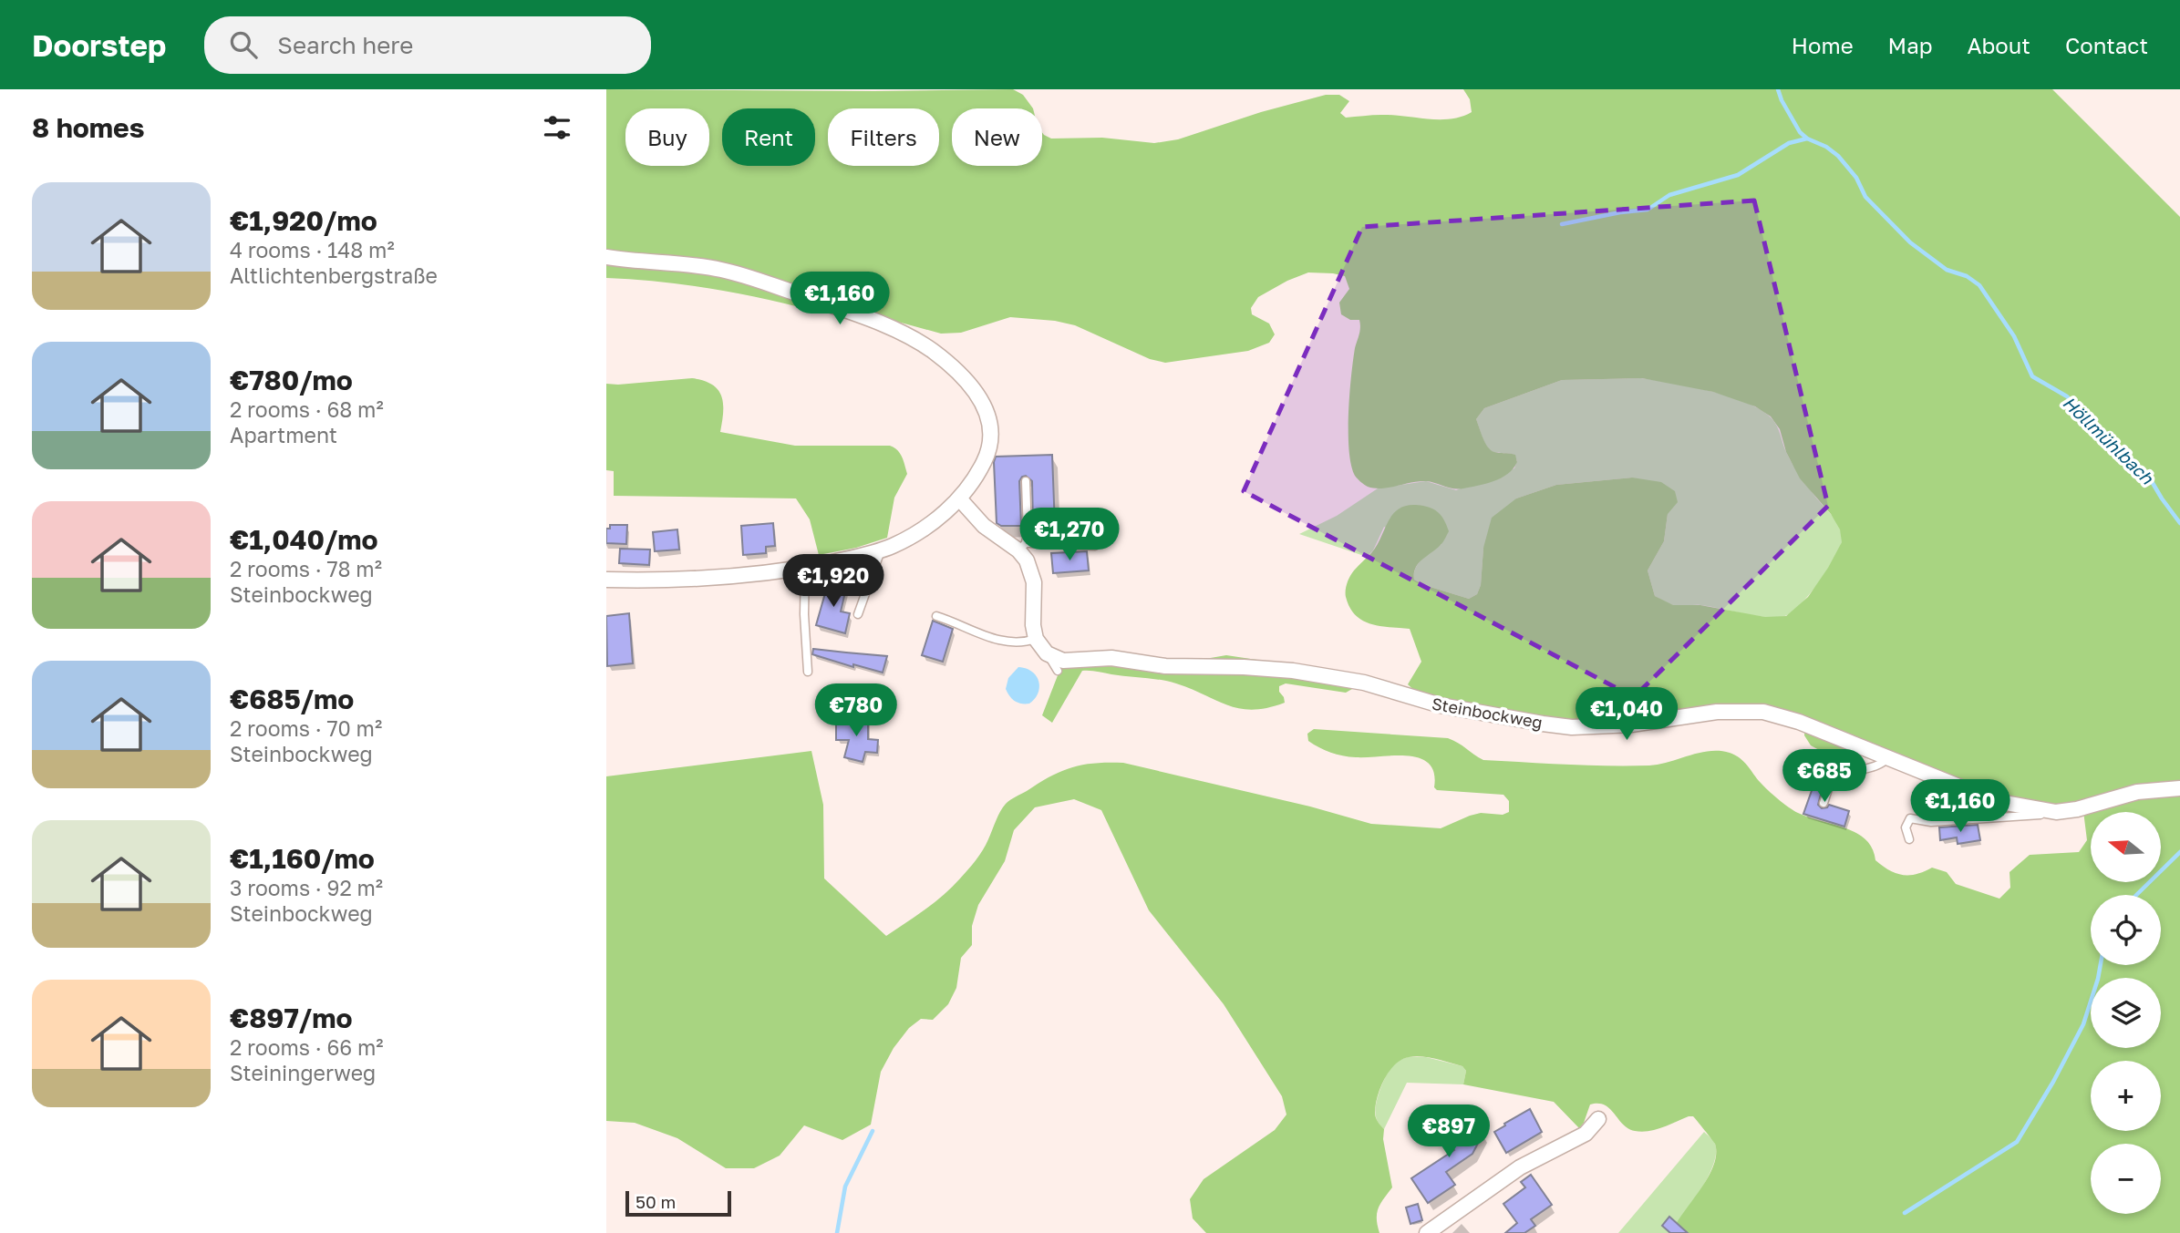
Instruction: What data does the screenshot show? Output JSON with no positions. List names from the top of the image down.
{
  "streets": {
    "street": ["Steinbockweg"]
  },
  "water": ["Höllmühlbach"],
  "scale_bar": "50 m",
  "north": "left",
  "page": {
    "header": "Doorstep",
    "search": "Search here",
    "nav": [
      "Home",
      "Map",
      "About",
      "Contact"
    ],
    "heading": "8 homes",
    "chip": [
      "Buy",
      "Rent",
      "Filters",
      "New"
    ],
    "list": [
      {
        "name": "€1,920/mo",
        "note": "4 rooms · 148 m² · Altlichtenbergstraße"
      },
      {
        "name": "€780/mo",
        "note": "2 rooms · 68 m² · Apartment"
      },
      {
        "name": "€1,040/mo",
        "note": "2 rooms · 78 m² · Steinbockweg"
      },
      {
        "name": "€685/mo",
        "note": "2 rooms · 70 m² · Steinbockweg"
      },
      {
        "name": "€1,160/mo",
        "note": "3 rooms · 92 m² · Steinbockweg"
      },
      {
        "name": "€897/mo",
        "note": "2 rooms · 66 m² · Steiningerweg"
      }
    ],
    "price": [
      "€1,160",
      "€1,270",
      "€1,920",
      "€780",
      "€1,040",
      "€685",
      "€1,160",
      "€897"
    ],
    "map_buttons": ["+", "−"],
    "scale": "50 m"
  }
}
